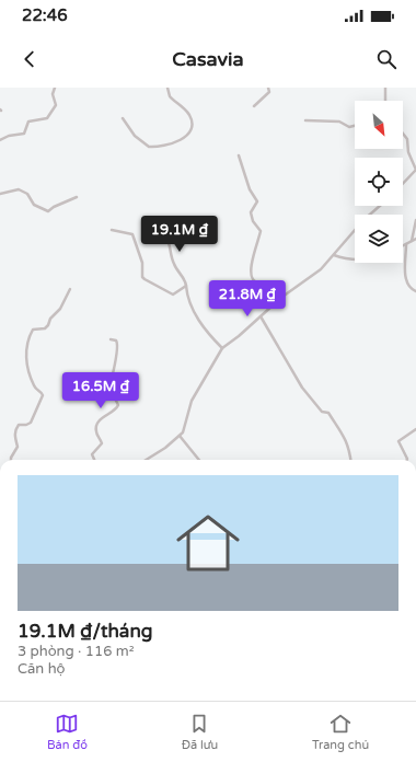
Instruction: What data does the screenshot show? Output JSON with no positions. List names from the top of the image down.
{
  "north": "bottom right",
  "page": {
    "status": "22:46",
    "header": "Casavia",
    "price": ["19.1M ₫", "21.8M ₫", "16.5M ₫"],
    "list": [
      {
        "name": "19.1M ₫/tháng",
        "note": "3 phòng · 116 m² · Căn hộ"
      }
    ],
    "tabs": ["Bản đồ", "Đã lưu", "Trang chủ"]
  }
}
